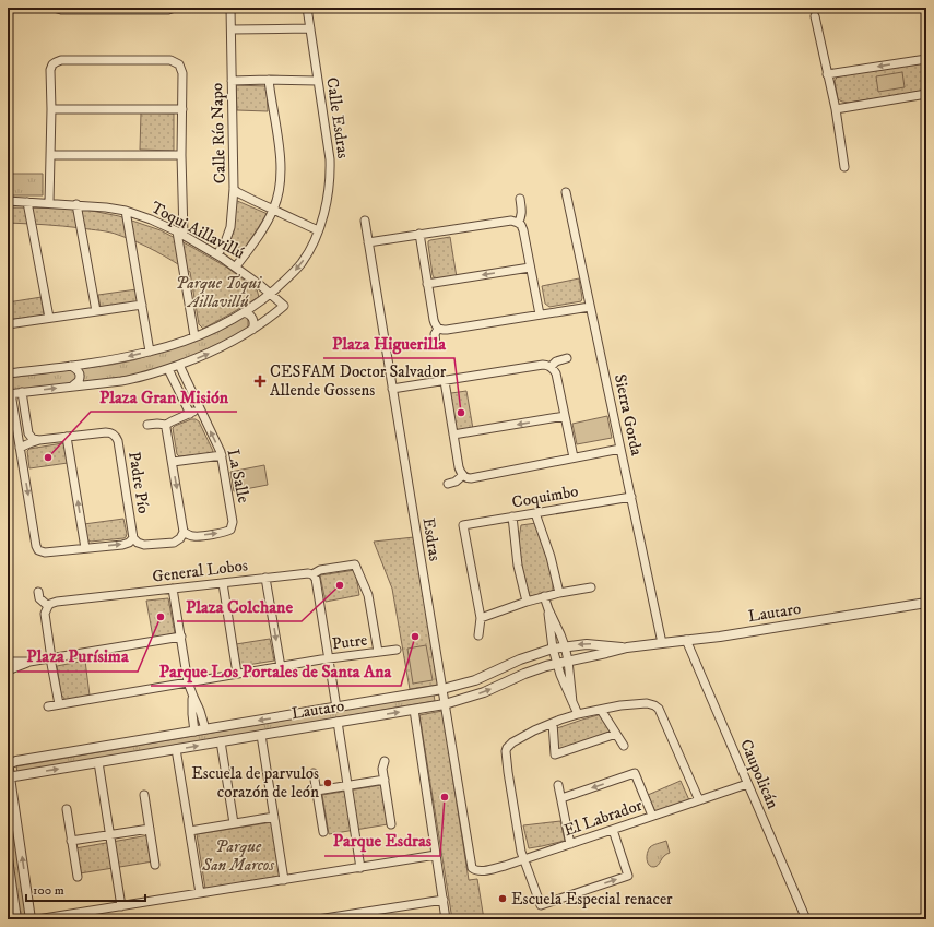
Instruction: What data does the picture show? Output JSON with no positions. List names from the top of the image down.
{
  "streets": {
    "street": [
      "Calle Esdras",
      "Calle Río Napo",
      "Toqui Aillavillú",
      "Sierra Gorda",
      "La Salle",
      "Padre Pío",
      "Coquimbo",
      "Esdras",
      "General Lobos",
      "Lautaro",
      "Putre",
      "Caupolicán",
      "El Labrador"
    ]
  },
  "crossings": [
    ["Calle Esdras", "Calle Río Napo"],
    ["Calle Esdras", "Toqui Aillavillú"],
    ["Sierra Gorda", "Coquimbo"],
    ["Sierra Gorda", "Lautaro"],
    ["Esdras", "Lautaro"],
    ["Esdras", "El Labrador"],
    ["General Lobos", "Putre"],
    ["Lautaro", "Caupolicán"],
    ["Caupolicán", "El Labrador"]
  ],
  "parks": ["Parque Toqui Aillavillú", "Parque San Marcos"],
  "places": {
    "health": ["CESFAM Doctor Salvador Allende Gossens"],
    "other": [
      "Plaza Higuerilla",
      "Plaza Gran Misión",
      "Plaza Colchane",
      "Plaza Purísima",
      "Parque Los Portales de Santa Ana",
      "Escuela de parvulos corazón de león",
      "Parque Esdras",
      "Escuela Especial renacer"
    ]
  },
  "scale_bar": "100 m"
}
